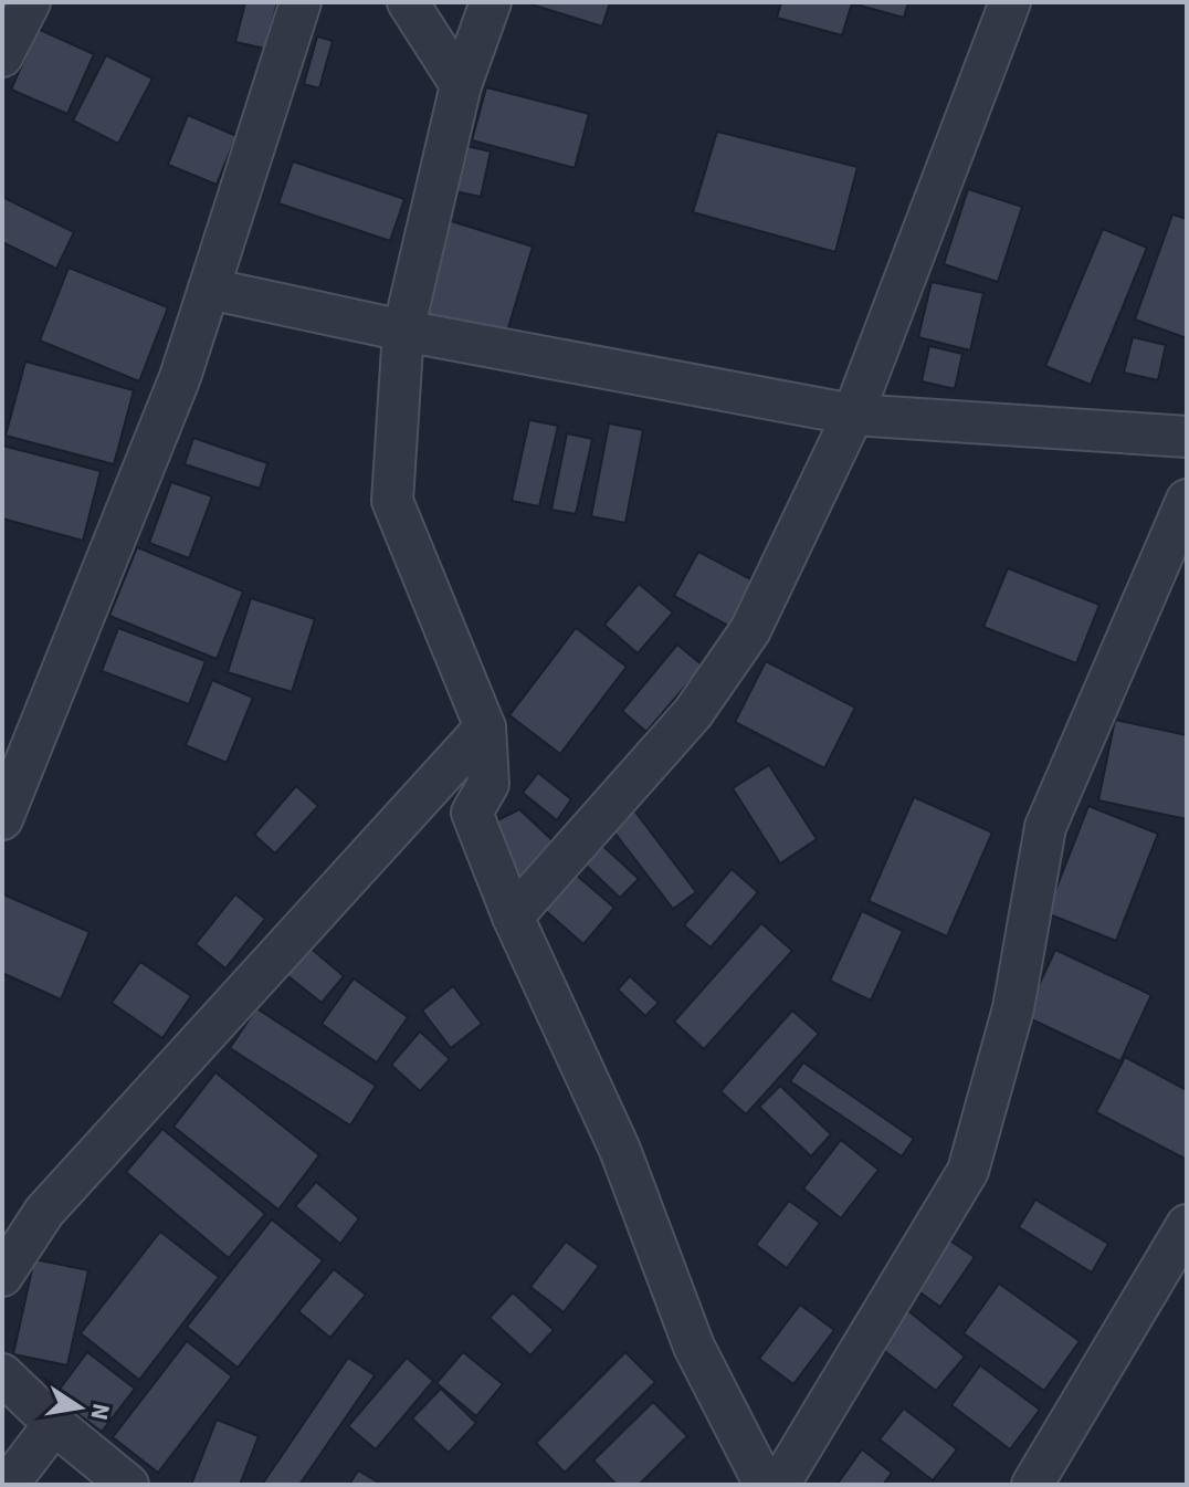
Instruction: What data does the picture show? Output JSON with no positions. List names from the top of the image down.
{
  "north": "right"
}
